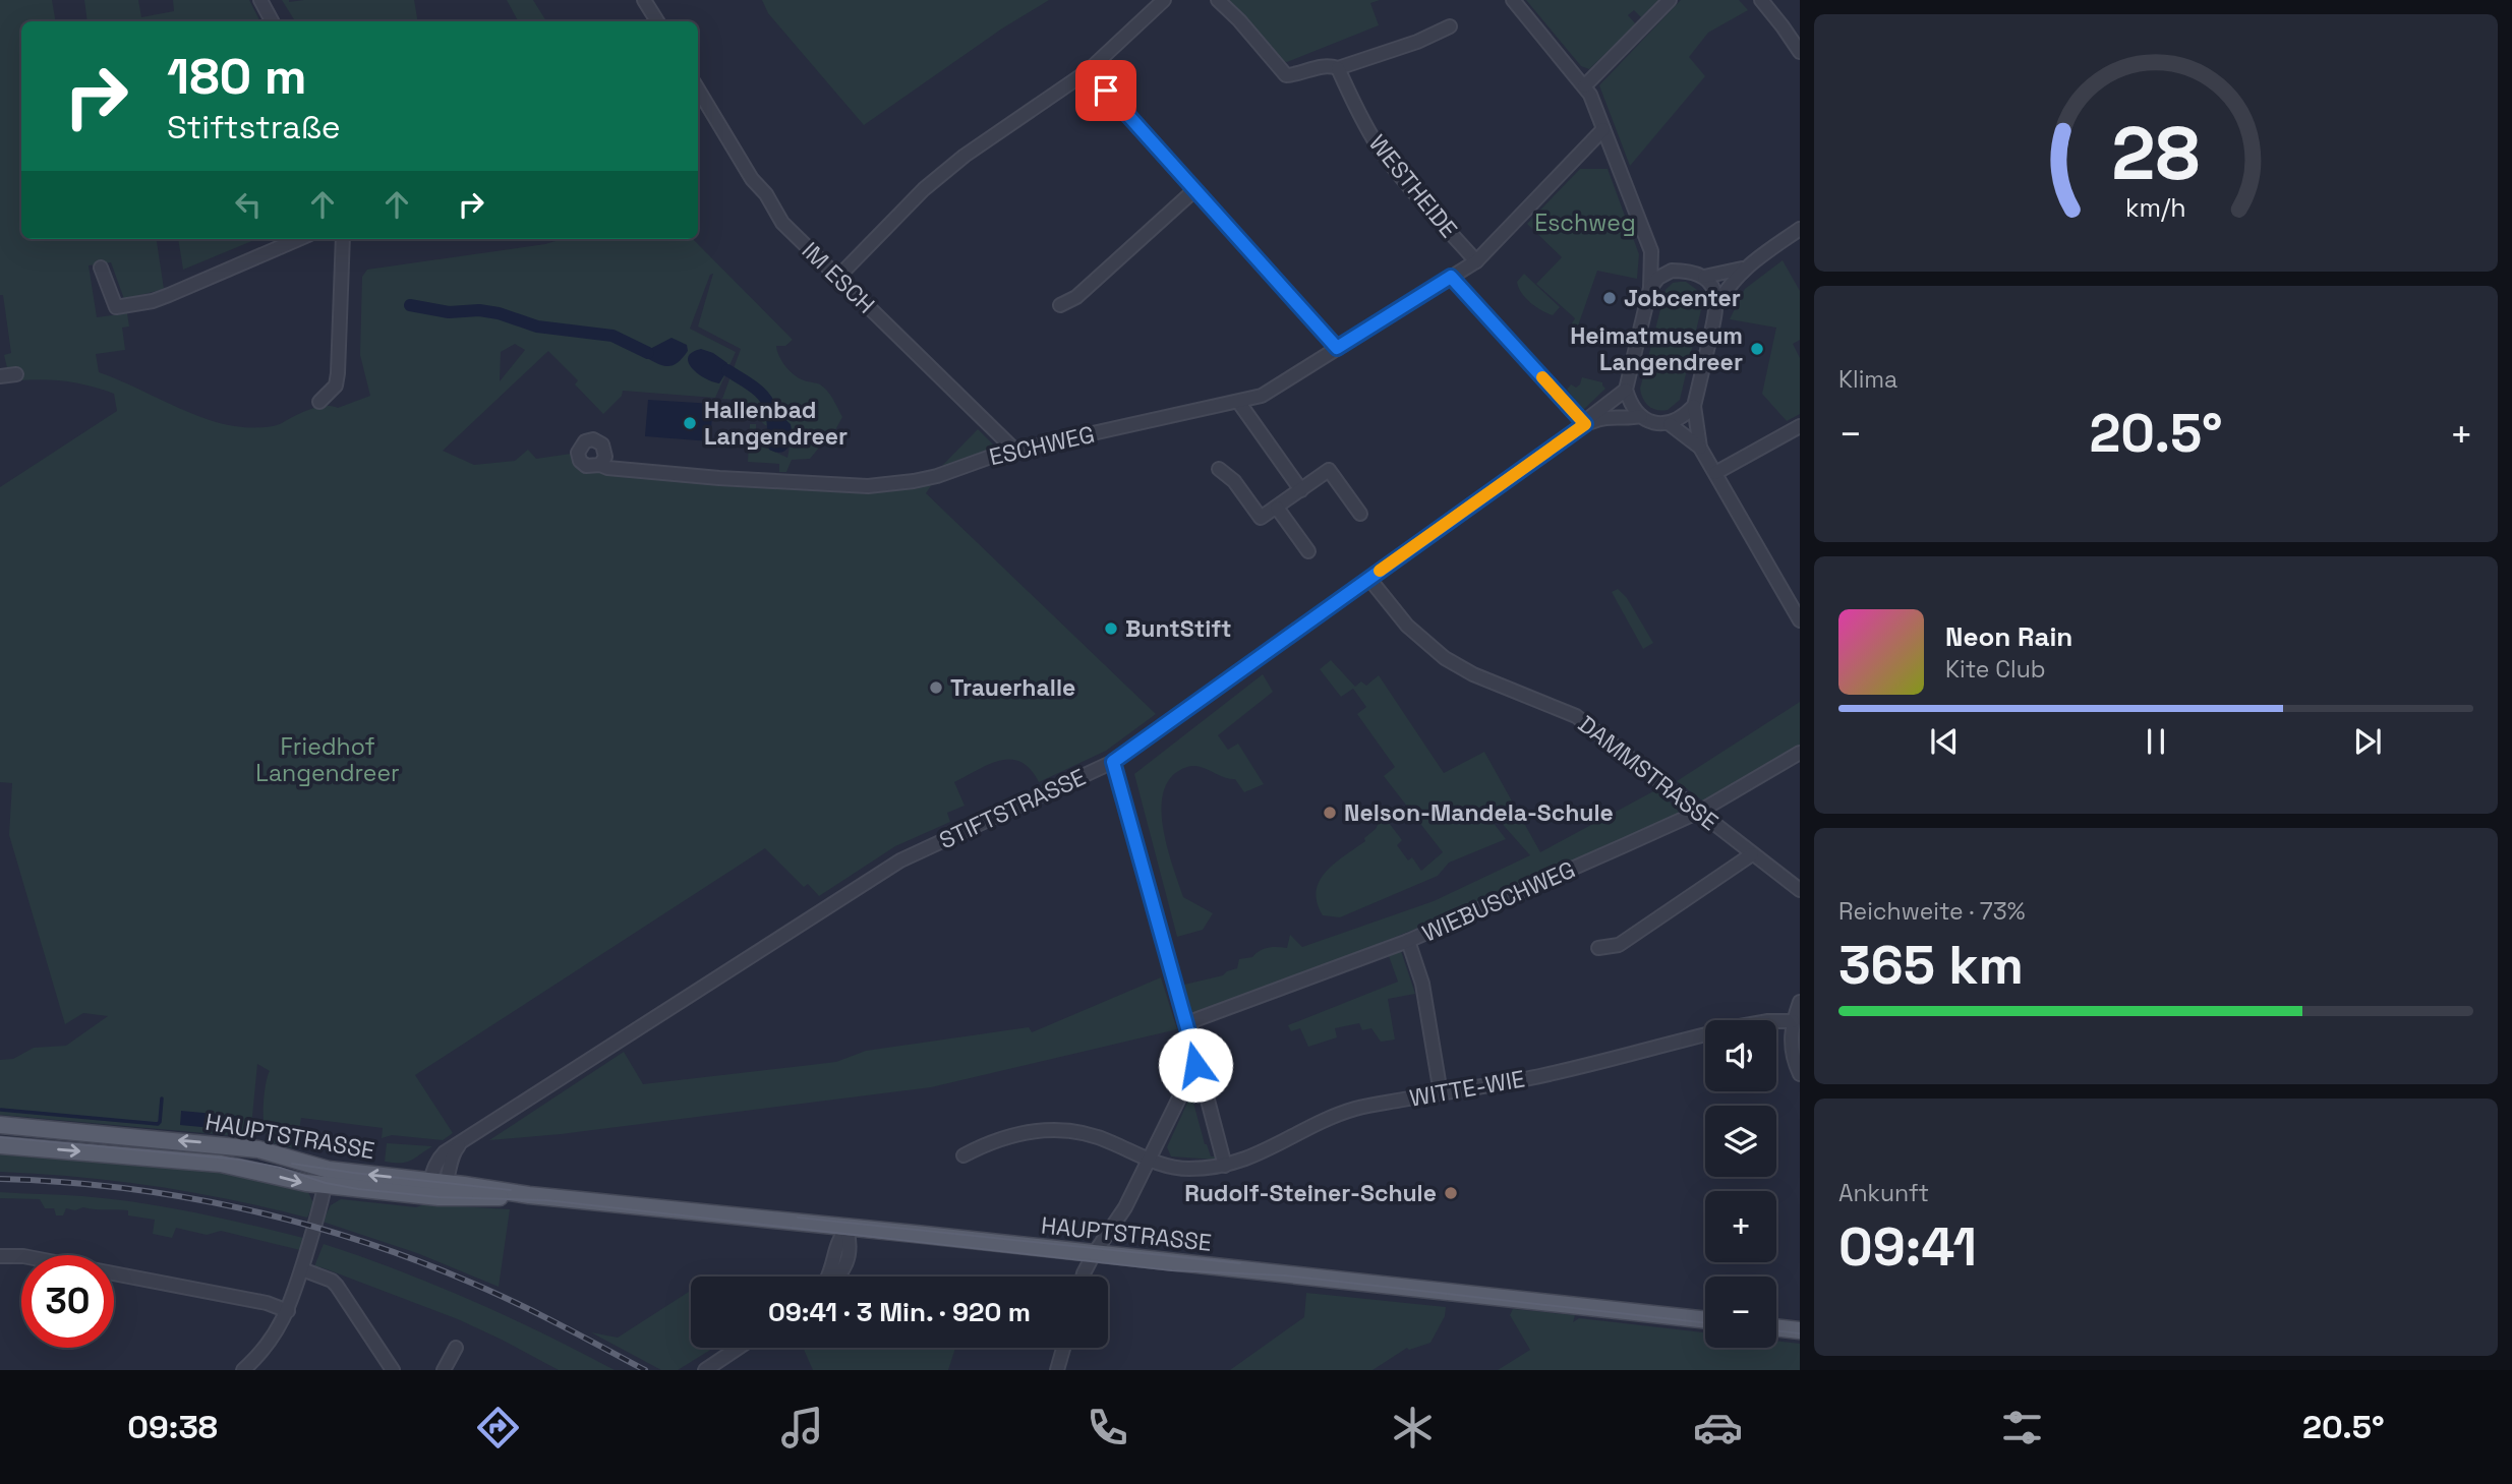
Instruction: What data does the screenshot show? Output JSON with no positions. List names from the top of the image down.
{
  "streets": {
    "main road": ["HAUPTSTRASSE"],
    "street": [
      "WESTHEIDE",
      "IM ESCH",
      "ESCHWEG",
      "DAMMSTRASSE",
      "STIFTSTRASSE",
      "WIEBUSCHWEG",
      "WITTE-WIE"
    ]
  },
  "crossings": [
    ["WESTHEIDE", "ESCHWEG"],
    ["IM ESCH", "ESCHWEG"],
    ["DAMMSTRASSE", "STIFTSTRASSE"],
    ["DAMMSTRASSE", "WIEBUSCHWEG"],
    ["STIFTSTRASSE", "HAUPTSTRASSE"]
  ],
  "parks": ["Eschweg", "Friedhof Langendreer"],
  "places": [
    "Jobcenter",
    "Heimatmuseum Langendreer",
    "Hallenbad Langendreer",
    "BuntStift",
    "Trauerhalle",
    "Nelson-Mandela-Schule",
    "Rudolf-Steiner-Schule"
  ],
  "page": {
    "turn": ["180 m", "Stiftstraße"],
    "tile": [
      "Klima",
      ["Reichweite · 73%", "365 km"],
      ["Ankunft", "09:41"]
    ],
    "heat": ["−", "20.5°", "+"],
    "song": ["Neon Rain", "Kite Club"],
    "map_buttons": ["+", "−"],
    "limit": "30",
    "trip": "09:41 · 3 Min. · 920 m",
    "tabs": ["09:38", "20.5°"],
    "gauge": ["28", "km/h"]
  }
}
